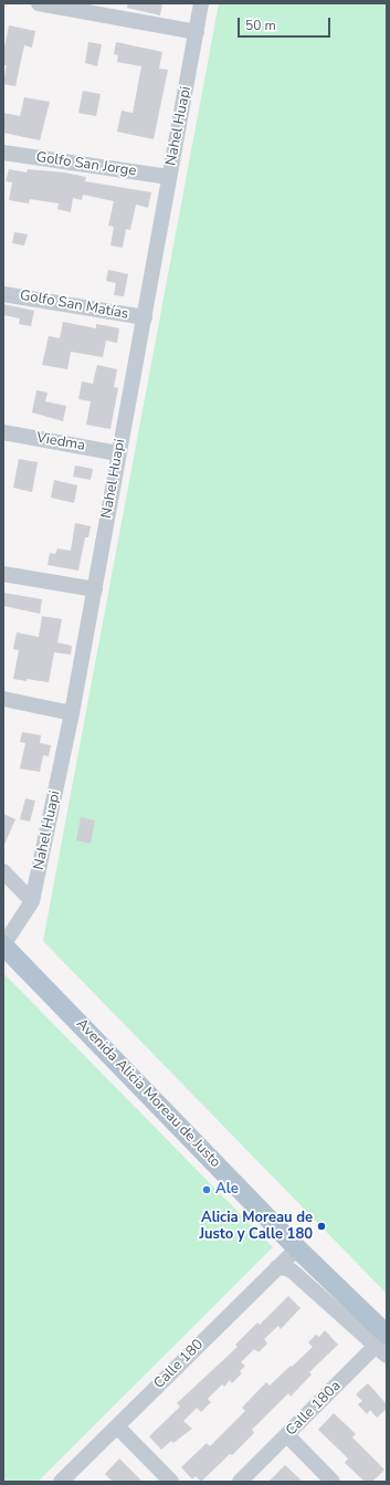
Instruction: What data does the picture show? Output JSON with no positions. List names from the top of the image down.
{
  "streets": {
    "main road": ["Avenida Alicia Moreau de Justo"],
    "street": [
      "Nahel Huapi",
      "Golfo San Jorge",
      "Golfo San Matías",
      "Viedma",
      "Calle 180",
      "Calle 180a"
    ]
  },
  "crossings": [
    ["Nahel Huapi", "Golfo San Jorge"],
    ["Nahel Huapi", "Golfo San Matías"],
    ["Nahel Huapi", "Viedma"],
    ["Nahel Huapi", "Avenida Alicia Moreau de Justo"],
    ["Avenida Alicia Moreau de Justo", "Calle 180"],
    ["Avenida Alicia Moreau de Justo", "Calle 180a"]
  ],
  "places": ["Ale", "Alicia Moreau de Justo y Calle 180"],
  "scale_bar": "50 m"
}
